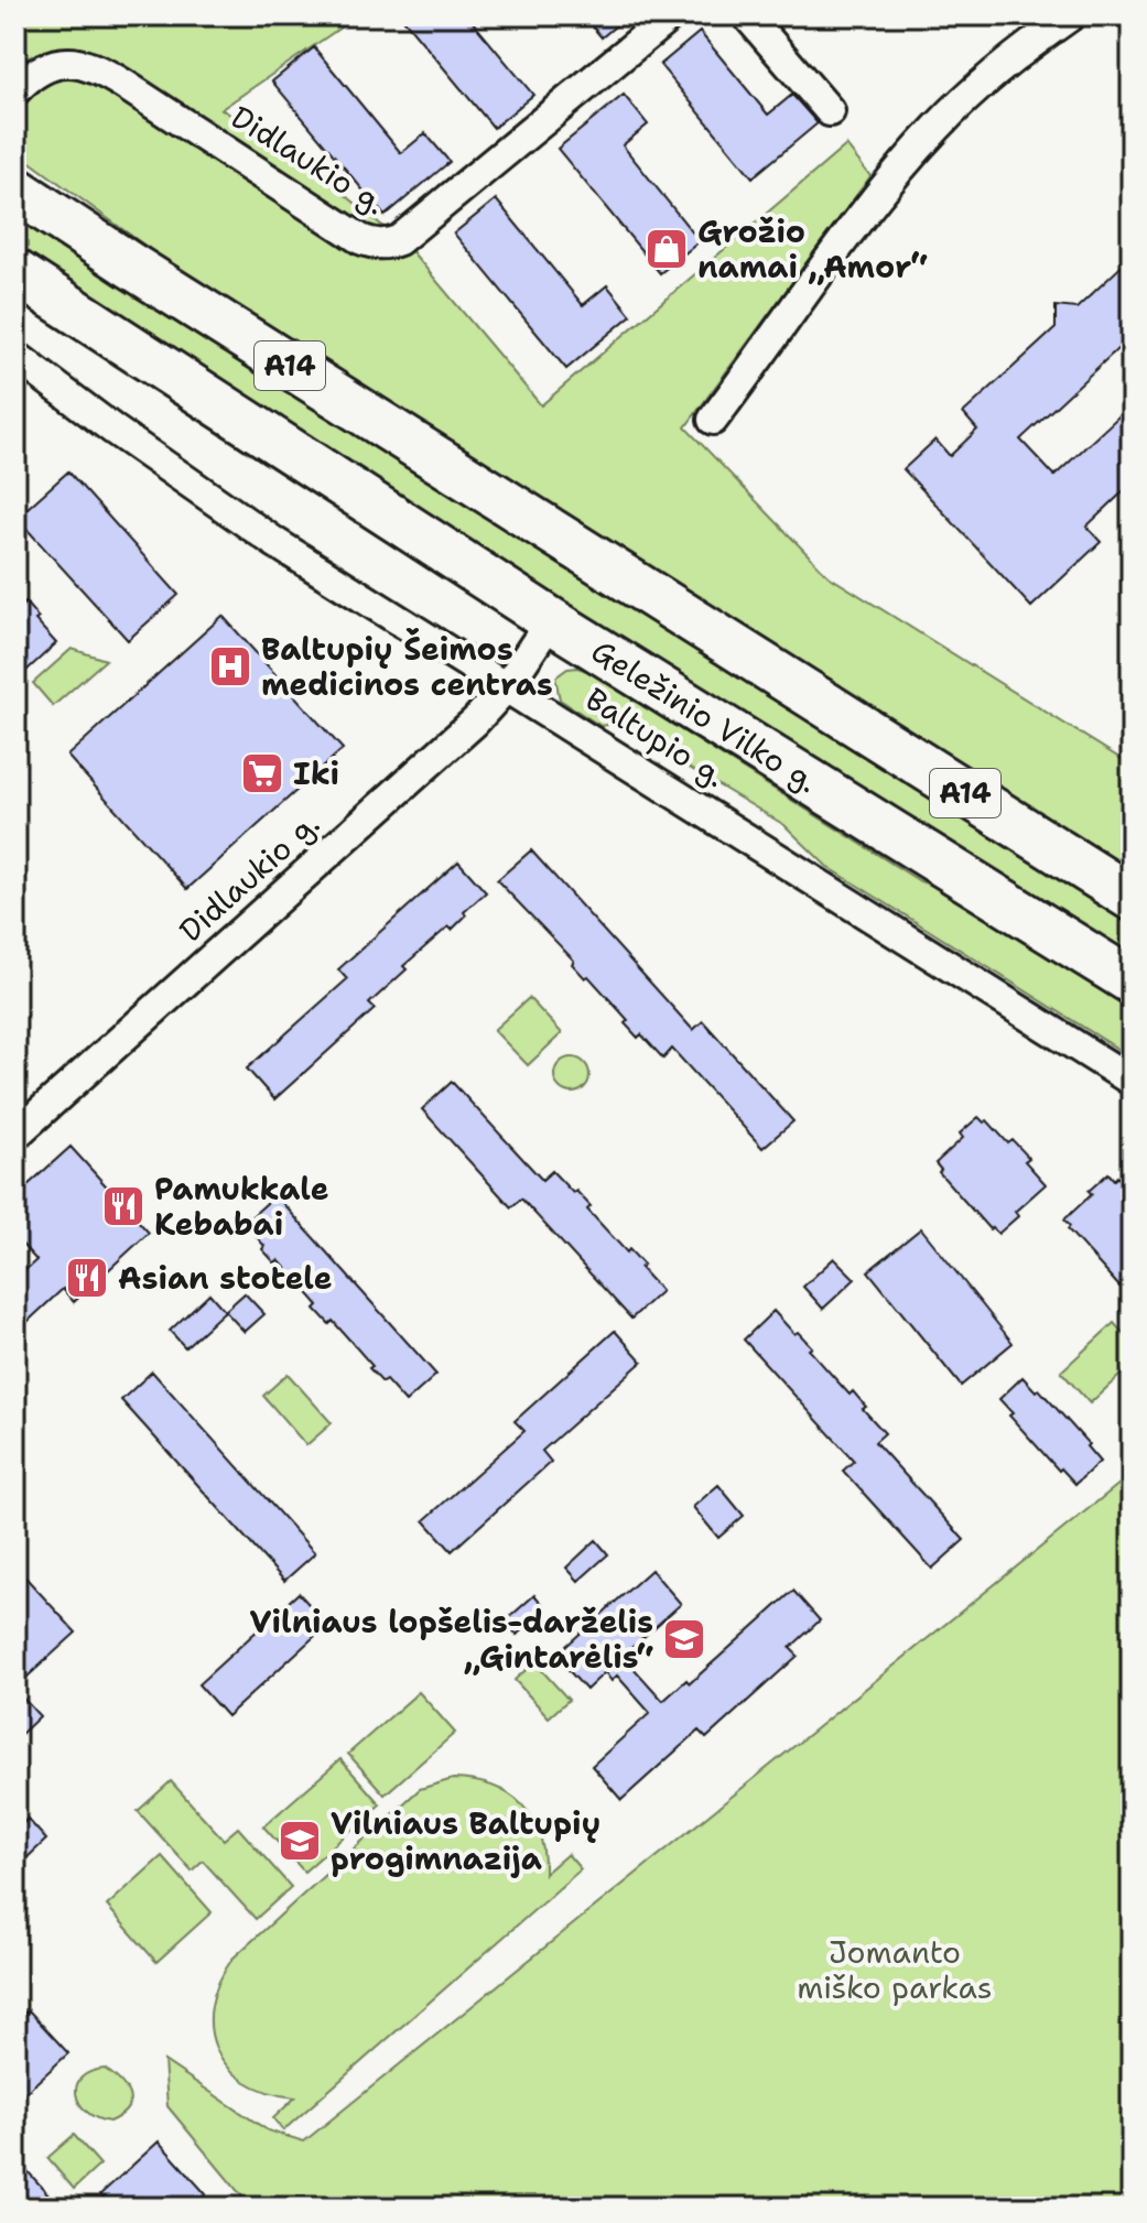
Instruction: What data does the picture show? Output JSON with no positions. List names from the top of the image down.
{
  "streets": {
    "highway": ["A14", "Geležinio Vilko g."],
    "street": ["Didlaukio g.", "Baltupio g."]
  },
  "crossings": [
    ["Didlaukio g.", "Geležinio Vilko g."],
    ["Didlaukio g.", "Baltupio g."]
  ],
  "parks": ["Jomanto miško parkas"],
  "places": {
    "shop": ["Grožio namai „Amor“"],
    "hospital": ["Baltupių Šeimos medicinos centras"],
    "supermarket": ["Iki"],
    "restaurant": ["Pamukkale Kebabai", "Asian stotele"],
    "school or university": ["Vilniaus lopšelis-darželis „Gintarėlis“", "Vilniaus Baltupių progimnazija"]
  }
}
